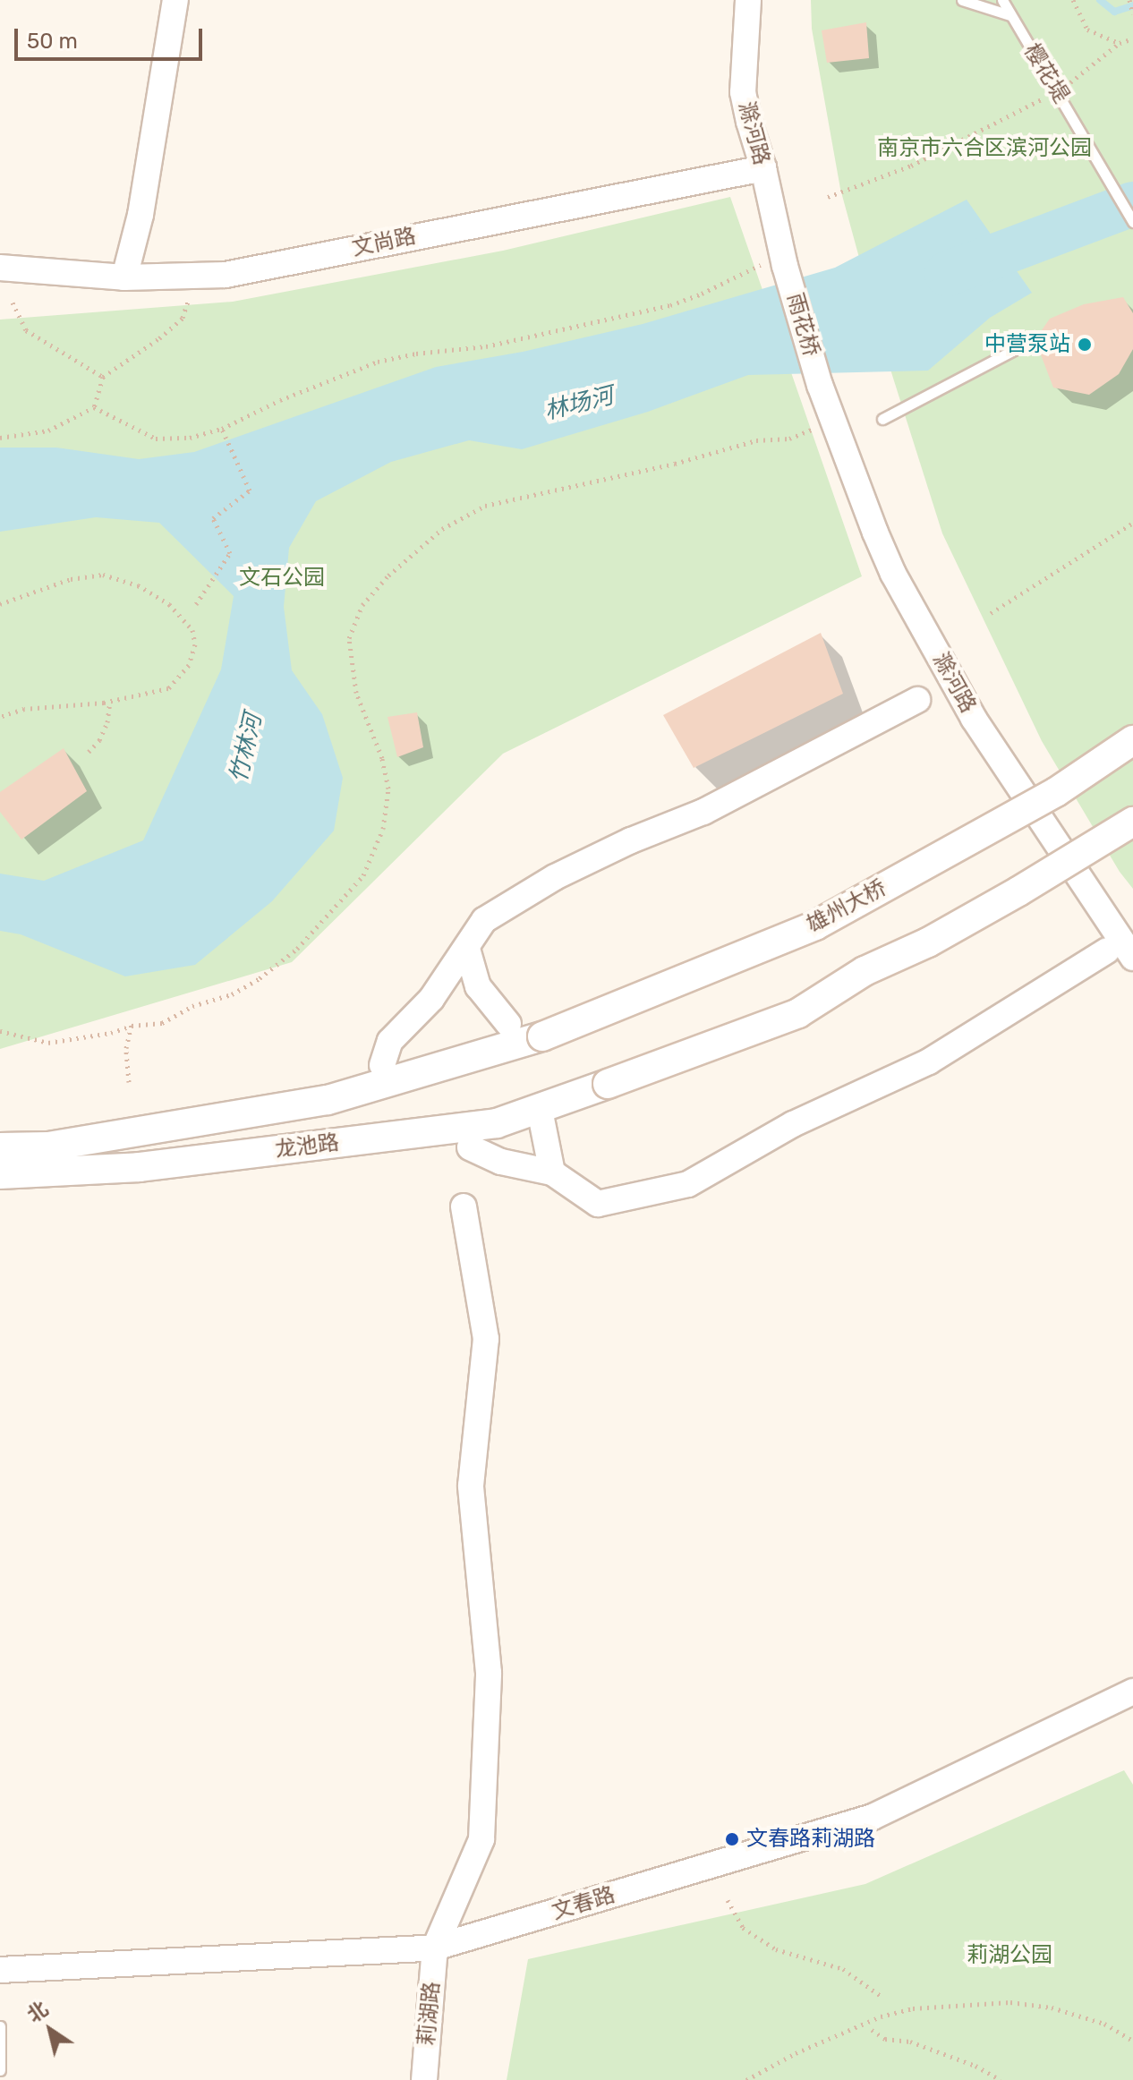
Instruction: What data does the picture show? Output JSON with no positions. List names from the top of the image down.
{
  "streets": {
    "main road": ["雄州大桥", "龙池路"],
    "street": [
      "滁河路",
      "文尚路",
      "雨花桥",
      "文春路",
      "莉湖路"
    ],
    "lane": ["樱花堤"]
  },
  "crossings": [
    ["滁河路", "文尚路"],
    ["滁河路", "雨花桥"],
    ["雄州大桥", "龙池路"],
    ["文春路", "莉湖路"]
  ],
  "water": ["林场河", "竹林河"],
  "parks": ["南京市六合区滨河公园", "文石公园", "莉湖公园"],
  "places": ["中营泵站", "文春路莉湖路"],
  "scale_bar": "50 m",
  "north": "top left"
}
